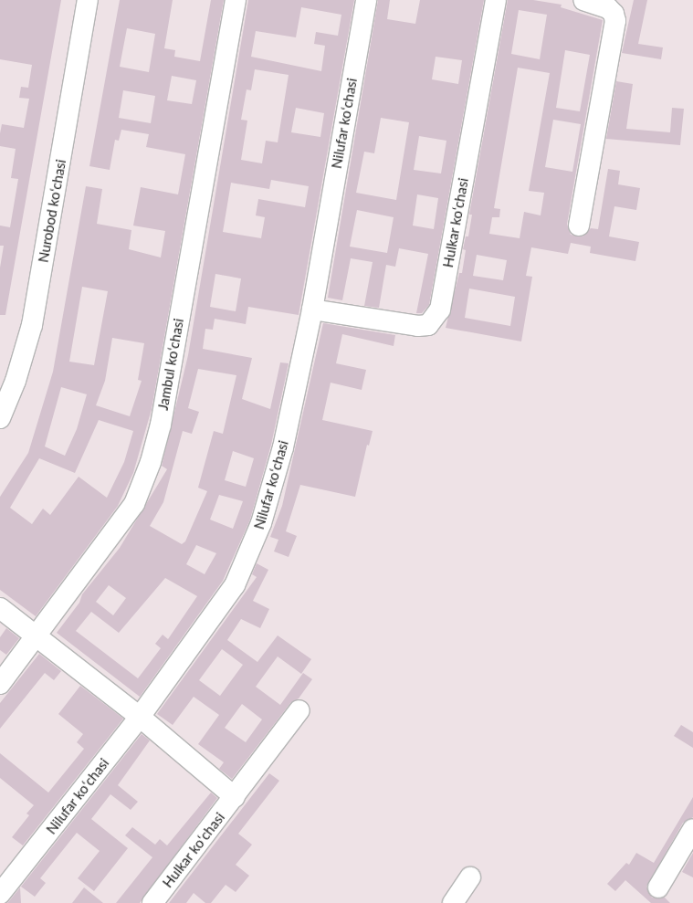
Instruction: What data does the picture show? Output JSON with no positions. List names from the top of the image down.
{
  "streets": {
    "street": [
      "Nilufar koʻchasi",
      "Nurobod koʻchasi",
      "Hulkar koʻchasi",
      "Jambul koʻchasi"
    ]
  },
  "crossings": [
    ["Nilufar koʻchasi", "Hulkar koʻchasi"]
  ]
}
